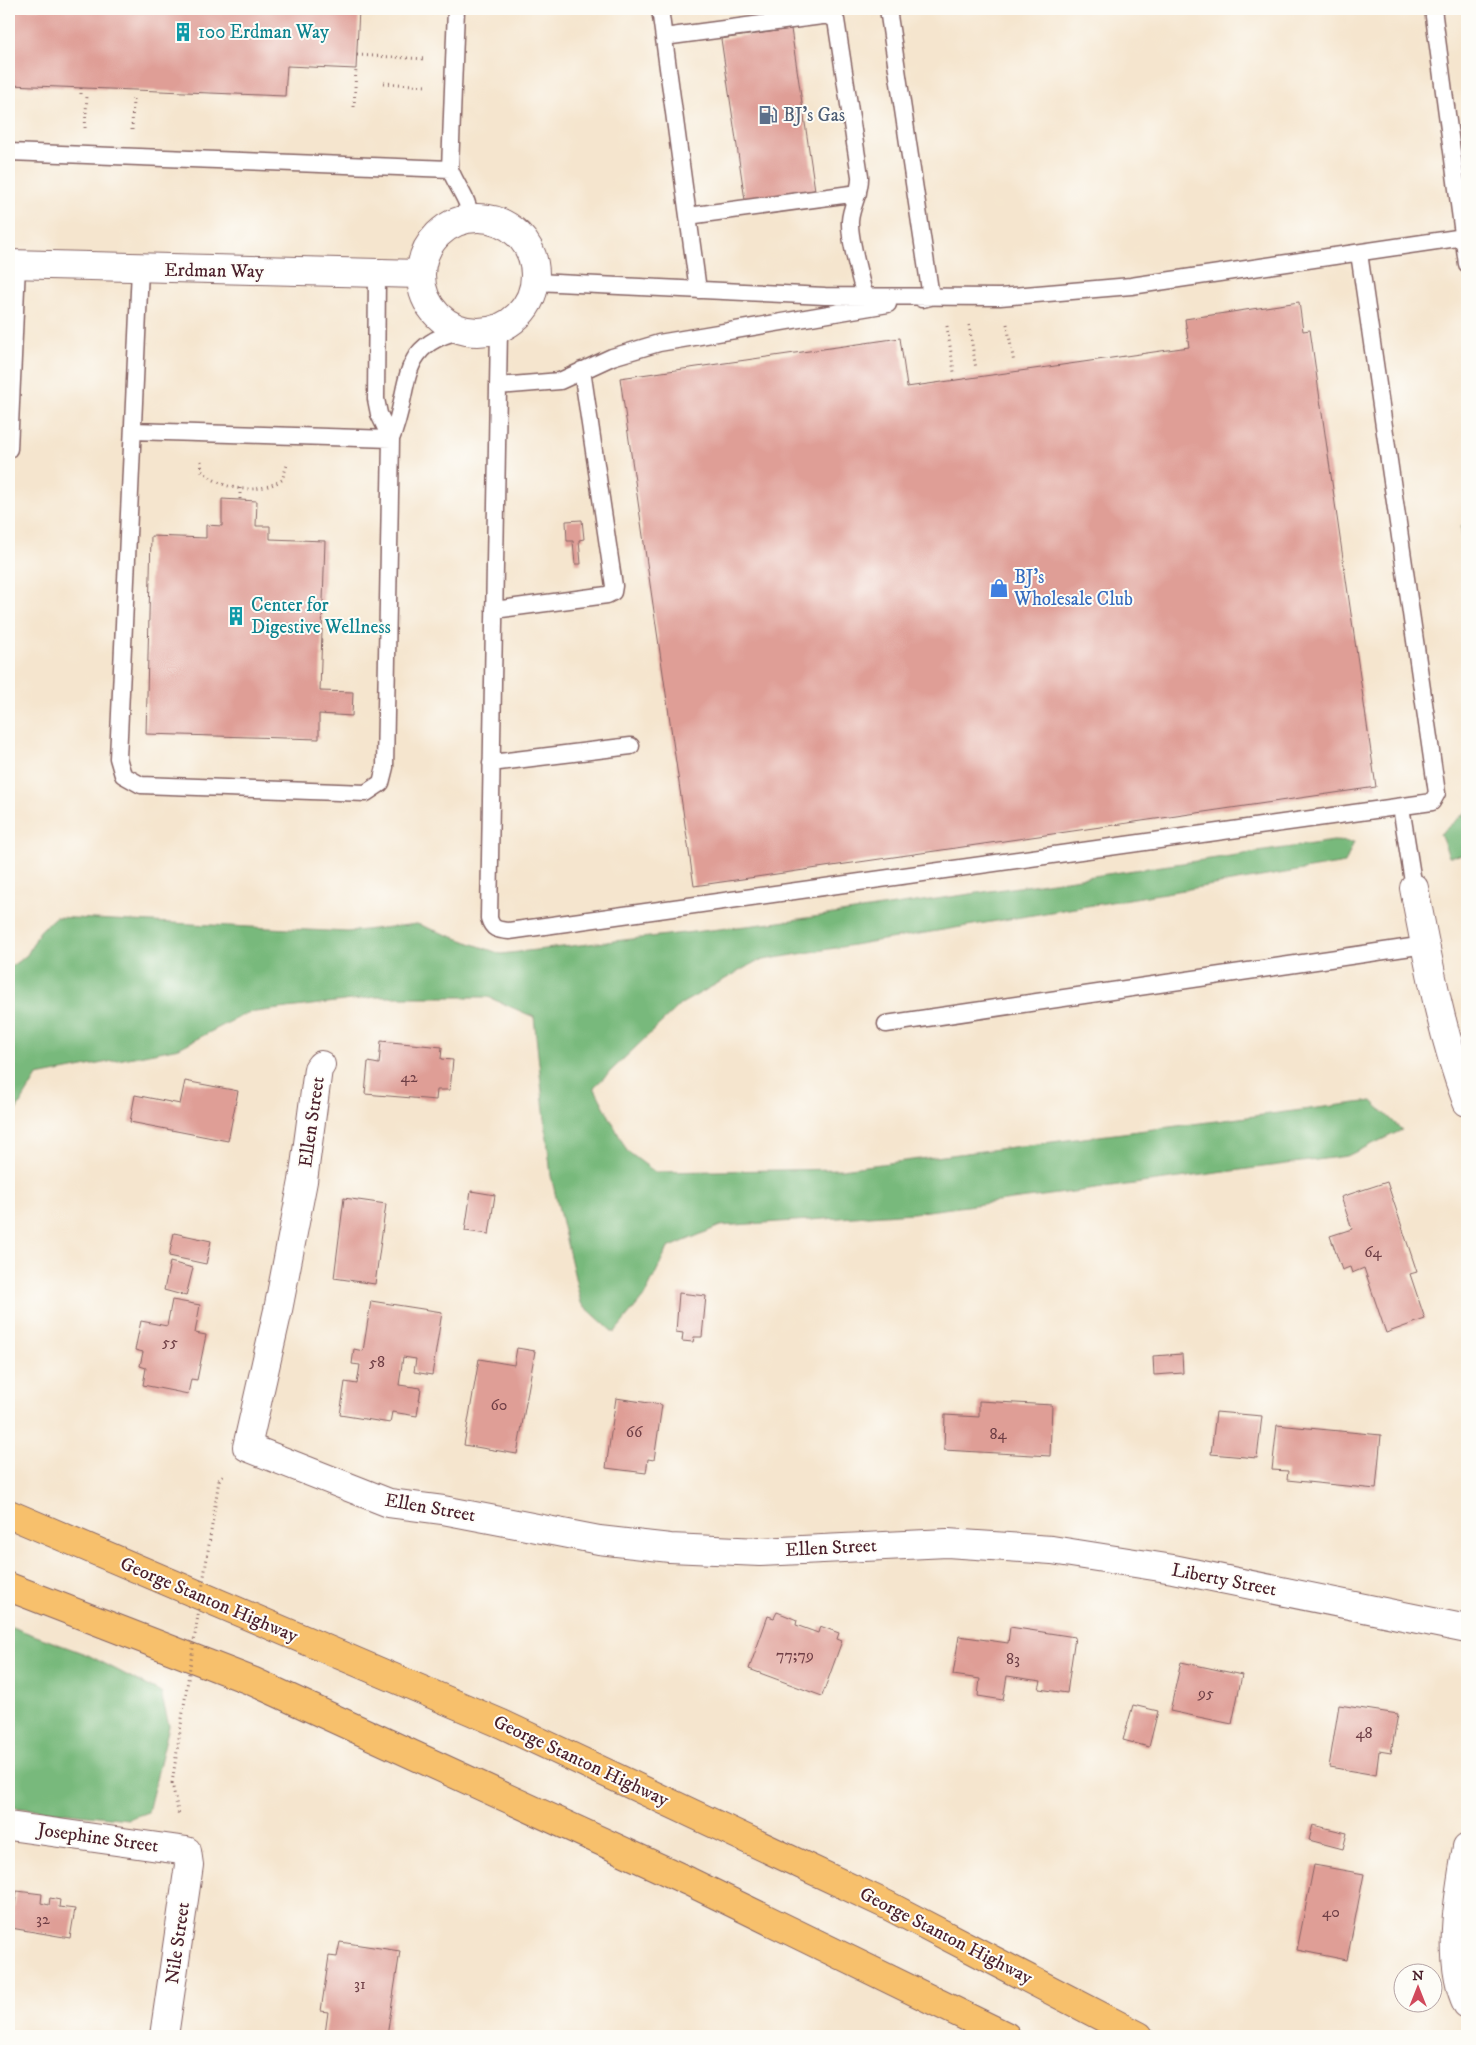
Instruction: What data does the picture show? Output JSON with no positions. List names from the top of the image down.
{
  "streets": {
    "highway": ["George Stanton Highway"],
    "street": [
      "Erdman Way",
      "Ellen Street",
      "Liberty Street",
      "Josephine Street",
      "Nile Street"
    ]
  },
  "crossings": [
    ["Ellen Street", "Liberty Street"],
    ["Josephine Street", "Nile Street"]
  ],
  "places": {
    "building": ["100 Erdman Way", "Center for Digestive Wellness"],
    "fuel station": ["BJ's Gas"],
    "shop": ["BJ's Wholesale Club"]
  },
  "house_numbers": [
    "42",
    "64",
    "55",
    "58",
    "60",
    "66",
    "84",
    "77;79",
    "83",
    "95",
    "48",
    "40",
    "32",
    "31"
  ],
  "north": "top"
}
